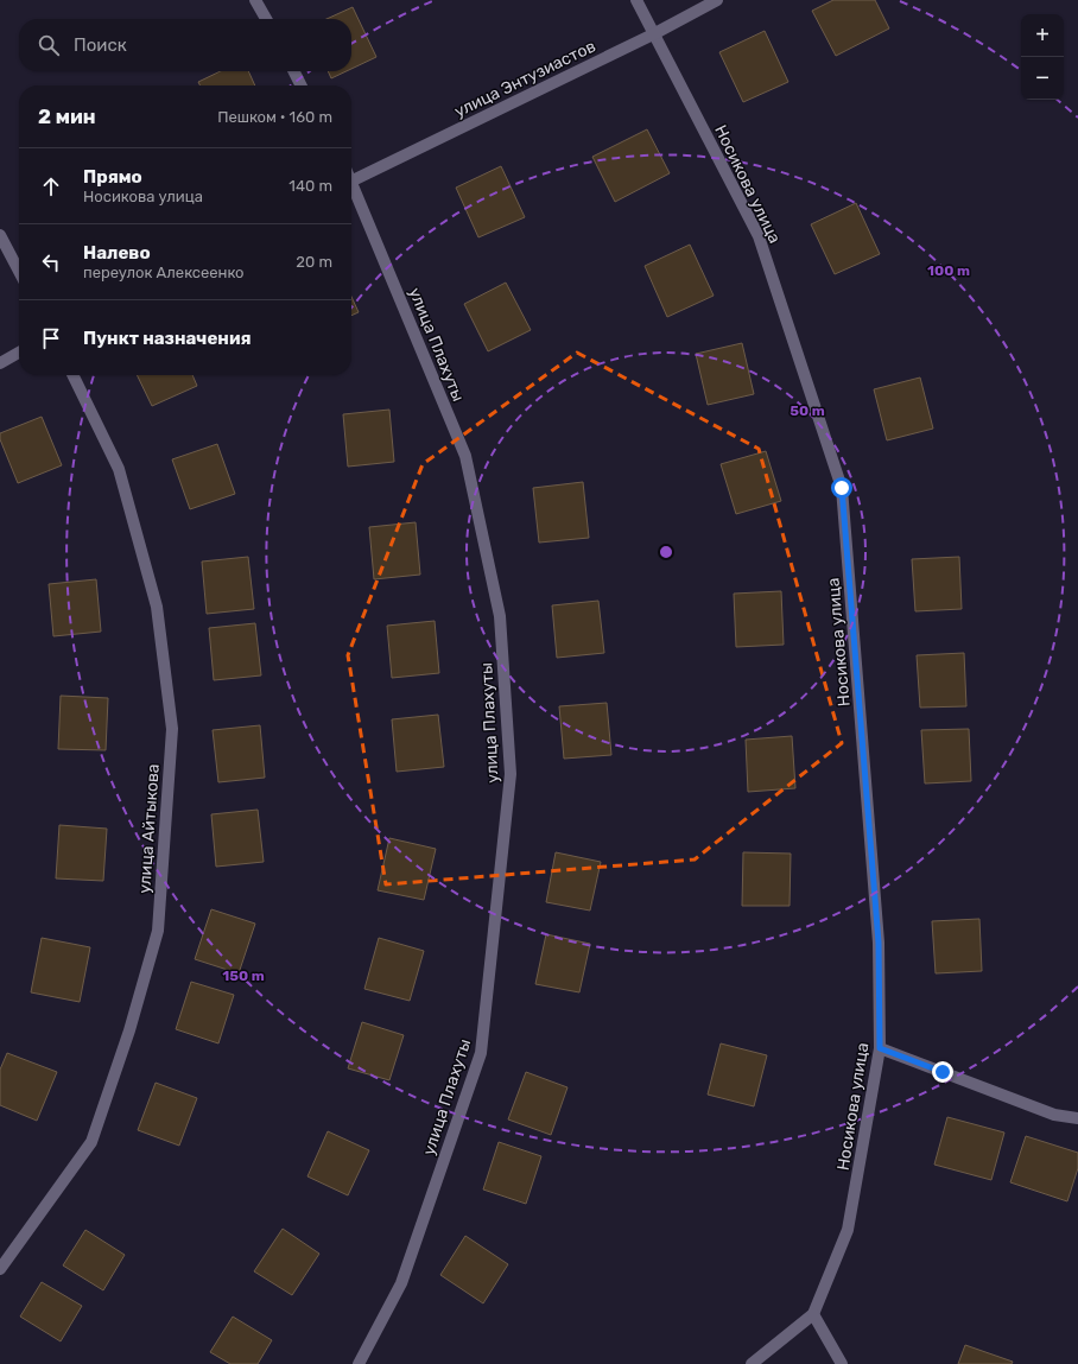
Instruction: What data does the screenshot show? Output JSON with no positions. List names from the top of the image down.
{
  "streets": {
    "street": [
      "улица Энтузиастов",
      "Носикова улица",
      "улица Плахуты",
      "улица Айтыкова"
    ]
  },
  "crossings": [
    ["улица Энтузиастов", "Носикова улица"]
  ],
  "page": {
    "map_buttons": ["+", "−"],
    "search": "Поиск",
    "heading": ["2 мин", "Пешком · 160 m"],
    "list": [
      ["Прямо", "Носикова улица", "140 m"],
      ["Налево", "переулок Алексеенко", "20 m"],
      "Пункт назначения"
    ]
  },
  "rings": ["100 m", "50 m", "150 m"]
}
